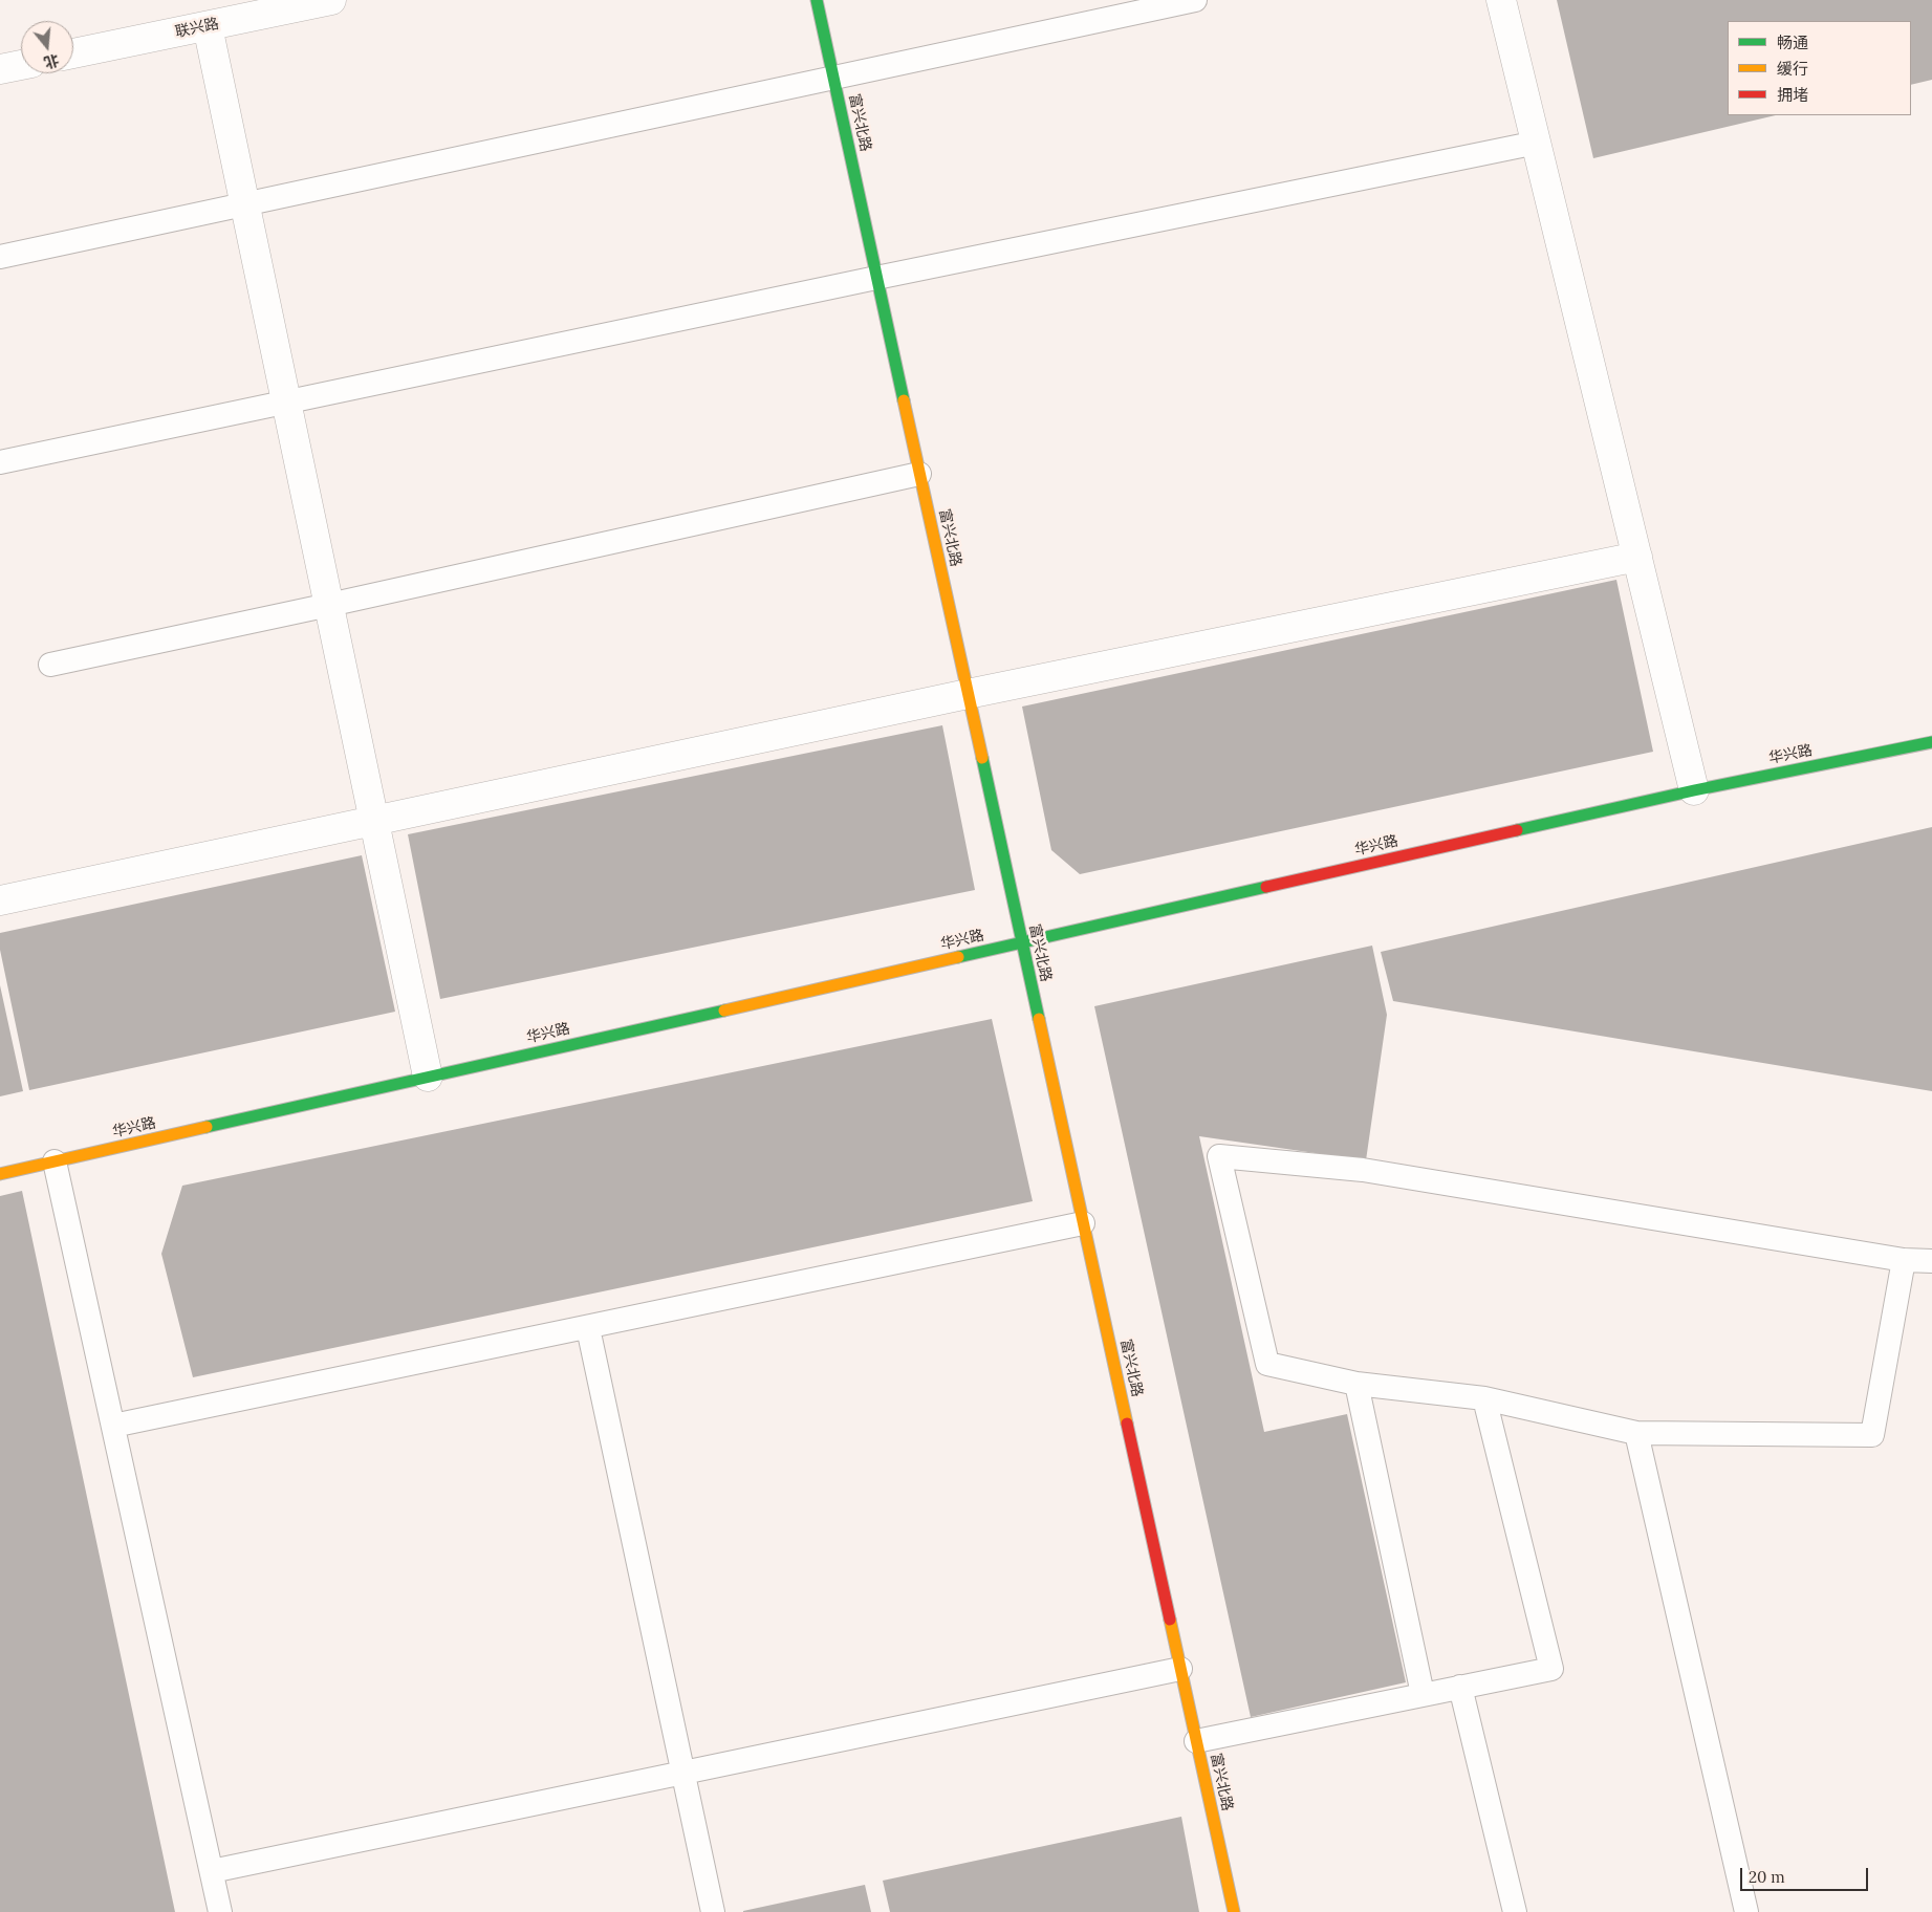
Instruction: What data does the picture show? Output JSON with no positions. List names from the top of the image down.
{
  "streets": {
    "main road": ["富兴北路", "华兴路"],
    "street": ["联兴路"]
  },
  "crossings": [
    ["富兴北路", "华兴路"]
  ],
  "legend": ["畅通", "缓行", "拥堵"],
  "scale_bar": "20 m",
  "north": "bottom"
}
